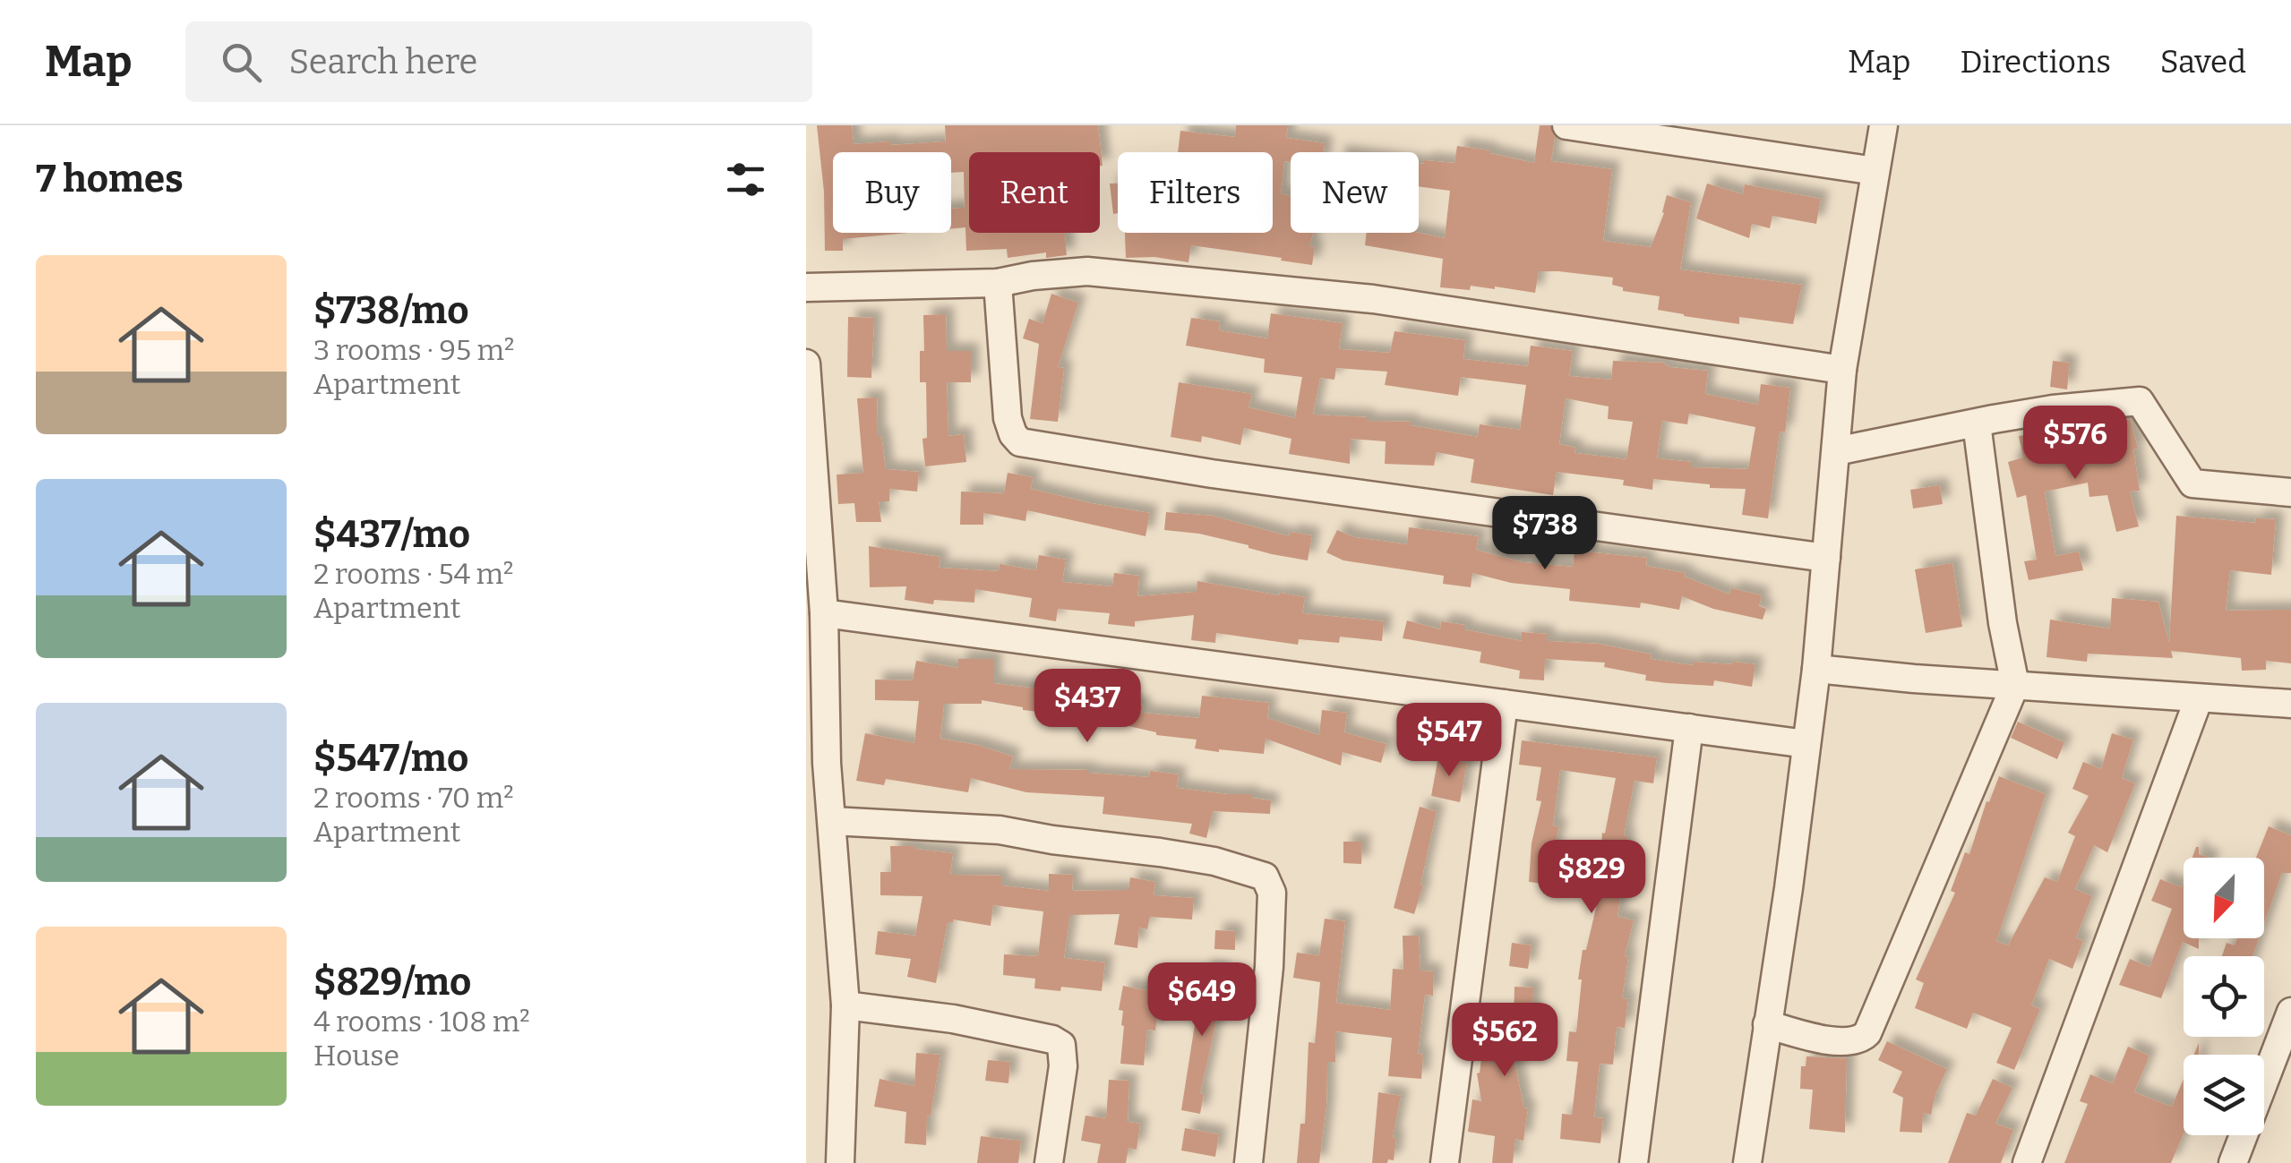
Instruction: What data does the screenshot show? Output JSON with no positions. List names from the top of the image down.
{
  "north": "bottom left",
  "page": {
    "header": "Map",
    "search": "Search here",
    "nav": ["Map", "Directions", "Saved"],
    "heading": "7 homes",
    "chip": [
      "Buy",
      "Rent",
      "Filters",
      "New"
    ],
    "list": [
      {
        "name": "$738/mo",
        "note": "3 rooms · 95 m² · Apartment"
      },
      {
        "name": "$437/mo",
        "note": "2 rooms · 54 m² · Apartment"
      },
      {
        "name": "$547/mo",
        "note": "2 rooms · 70 m² · Apartment"
      },
      {
        "name": "$829/mo",
        "note": "4 rooms · 108 m² · House"
      }
    ],
    "price": [
      "$576",
      "$738",
      "$437",
      "$547",
      "$829",
      "$649",
      "$562"
    ]
  }
}
